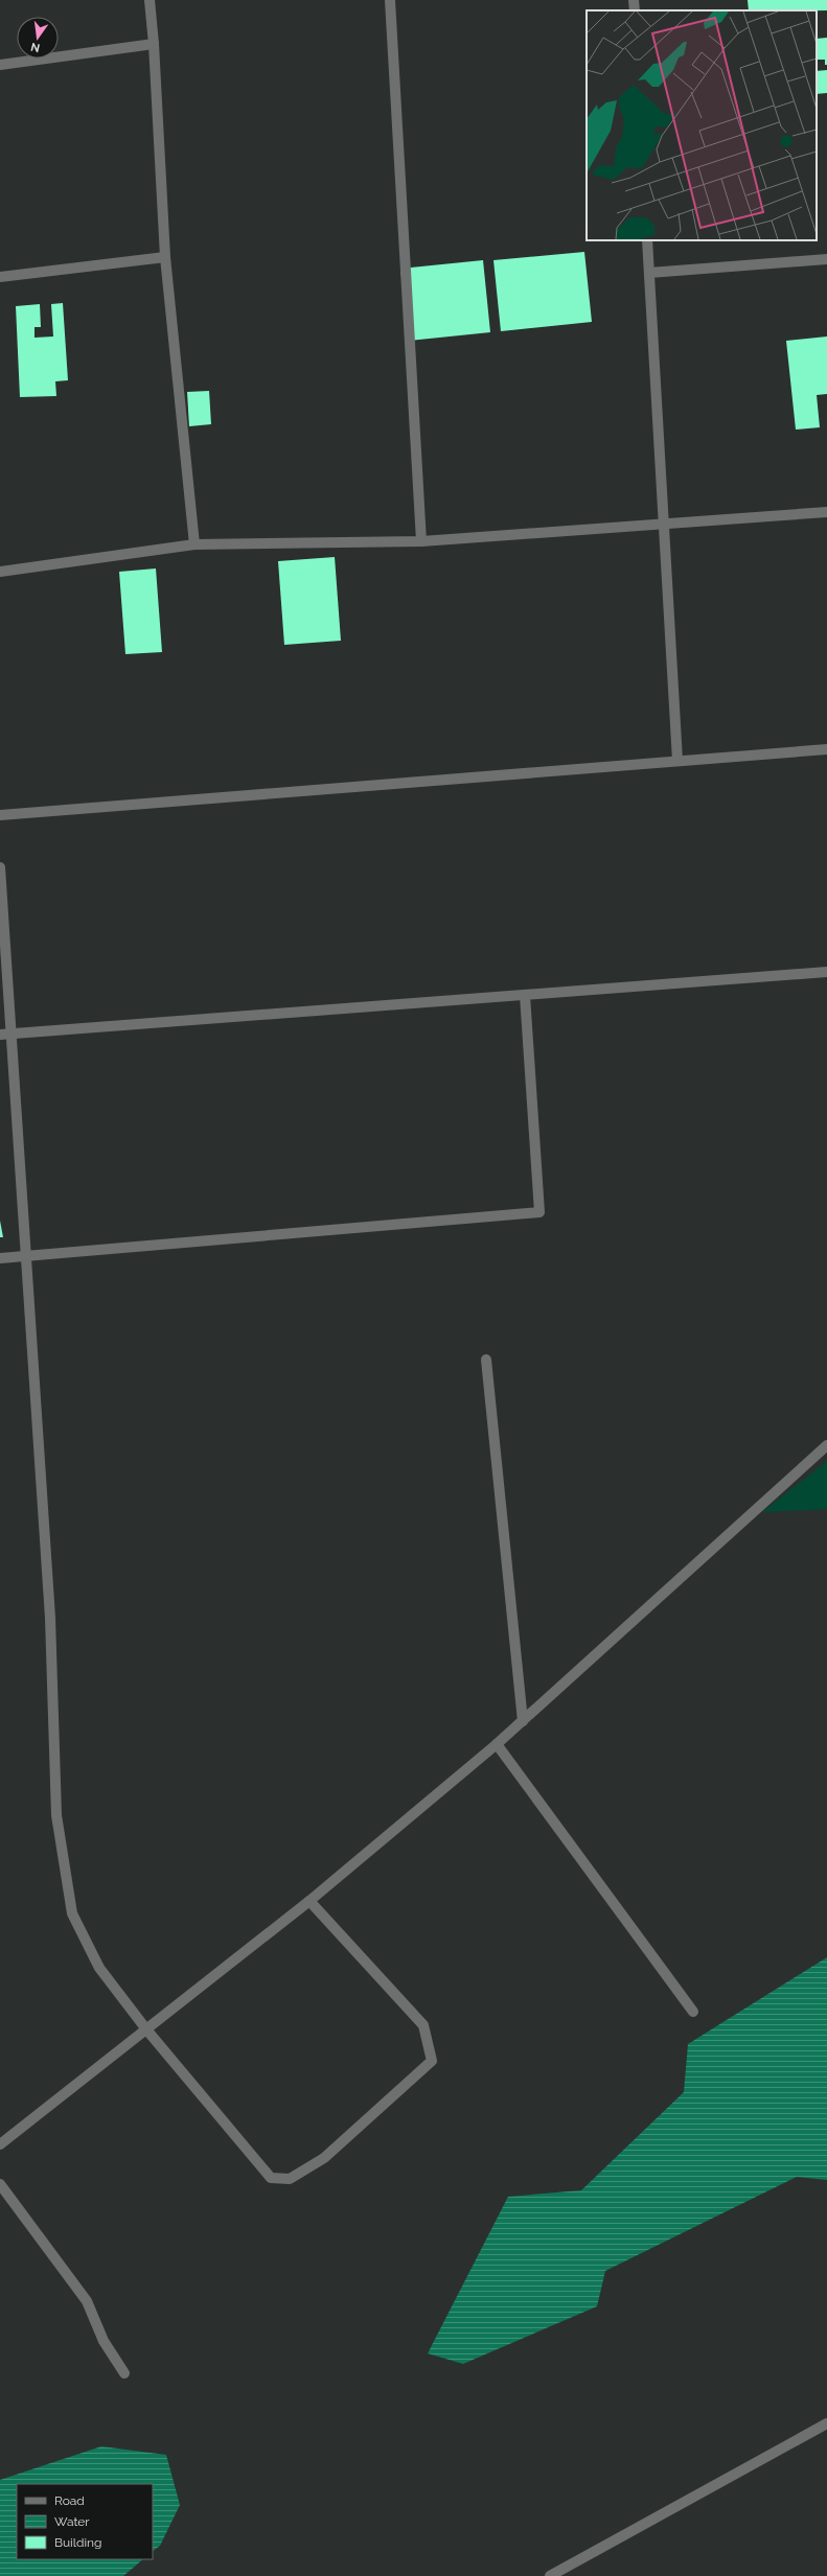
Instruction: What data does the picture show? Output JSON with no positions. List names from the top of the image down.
{
  "legend": ["Road", "Water", "Building"],
  "north": "bottom"
}
